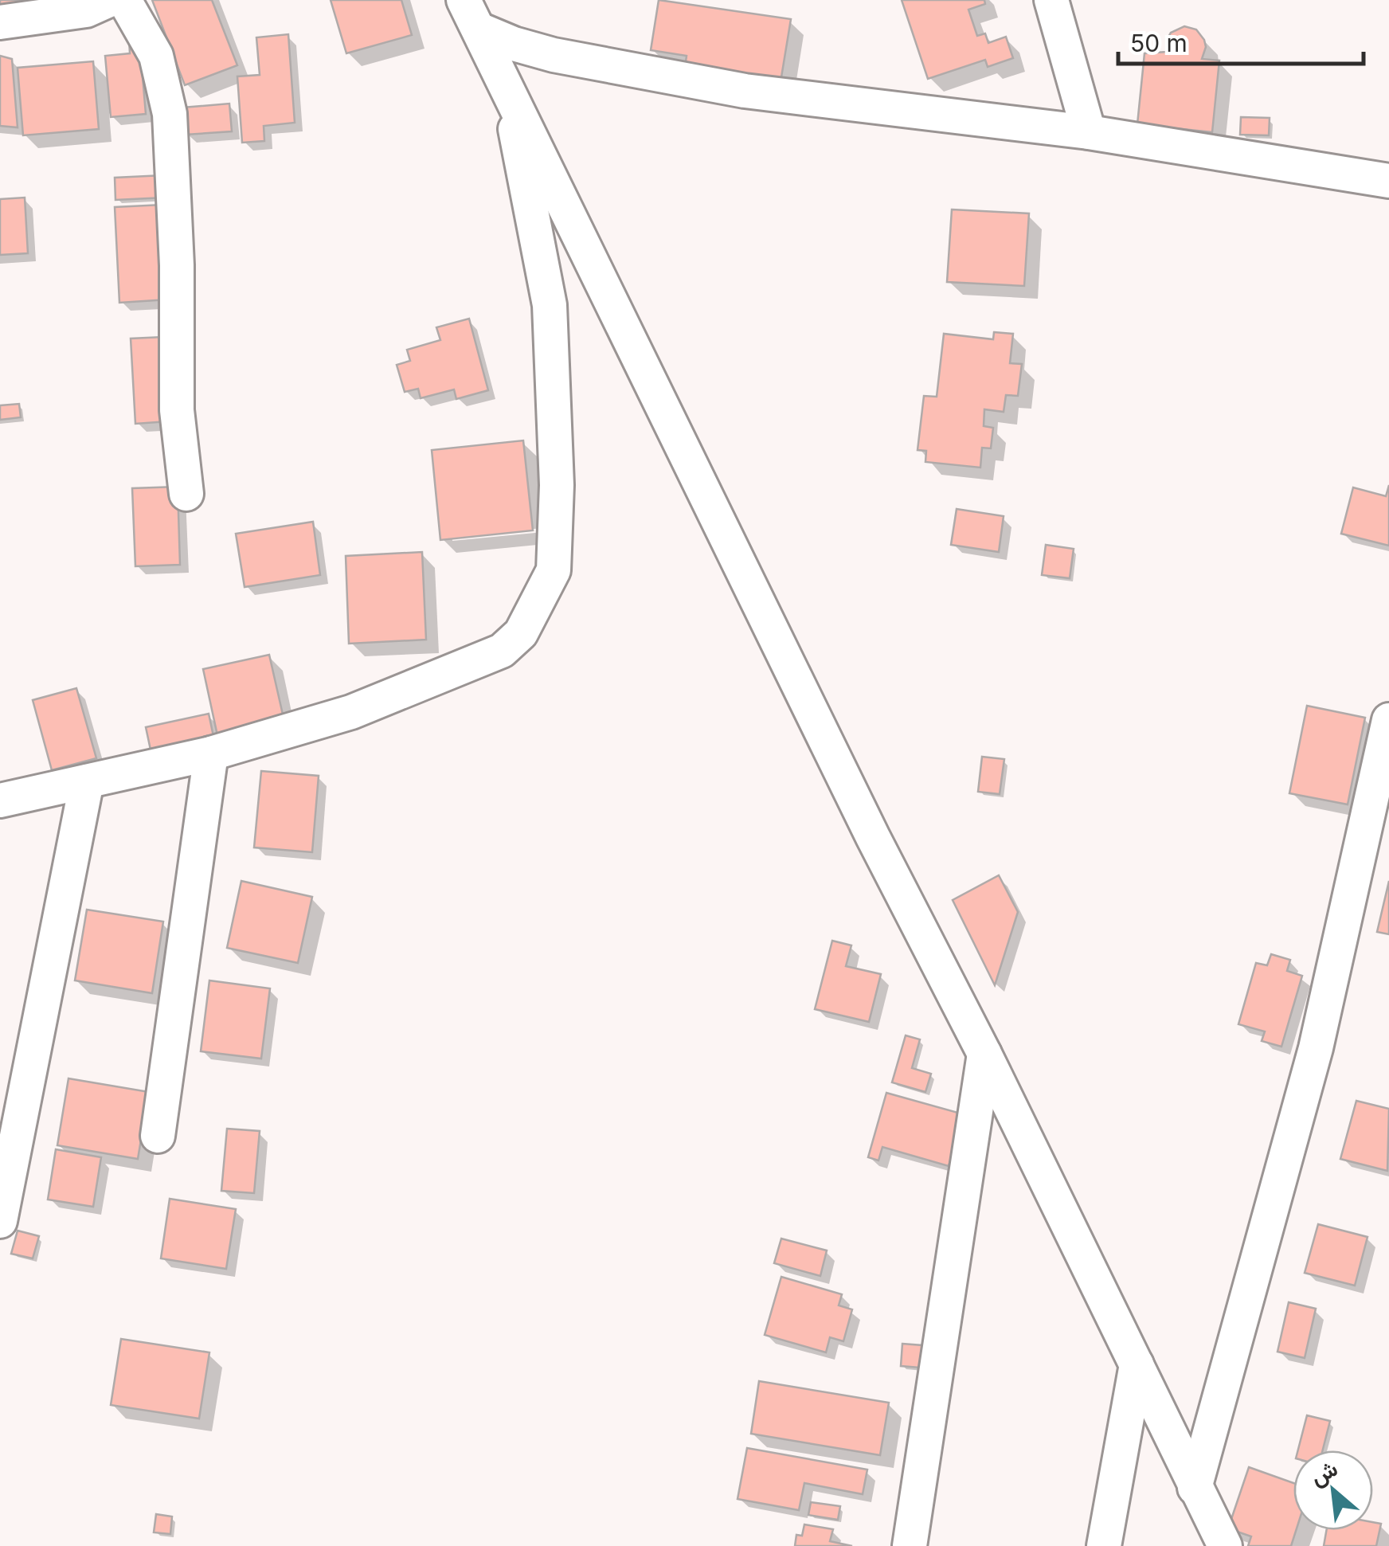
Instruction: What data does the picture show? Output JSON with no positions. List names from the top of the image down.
{
  "scale_bar": "50 m",
  "north": "top left"
}
